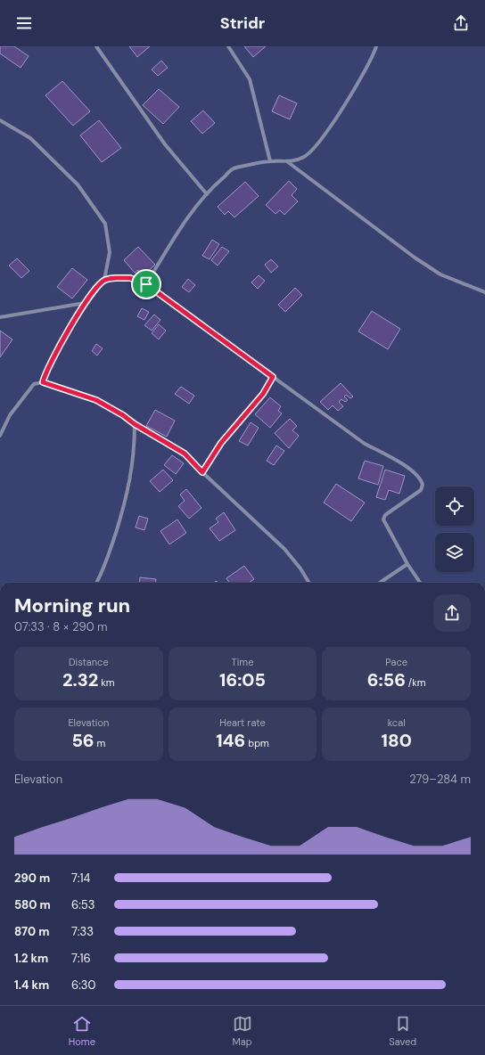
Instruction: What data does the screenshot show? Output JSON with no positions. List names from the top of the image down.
{
  "page": {
    "header": "Stridr",
    "heading": ["Morning run", "07:33 · 8 × 290 m"],
    "stats": [
      ["Distance", "2.32 km"],
      ["Time", "16:05"],
      ["Pace", "6:56 /km"],
      ["Elevation", "56 m"],
      ["Heart rate", "146 bpm"],
      ["kcal", "180"]
    ],
    "chart": ["Elevation", "279–284 m"],
    "list": [
      {
        "name": "290 m",
        "note": "7:14"
      },
      {
        "name": "580 m",
        "note": "6:53"
      },
      {
        "name": "870 m",
        "note": "7:33"
      },
      {
        "name": "1.2 km",
        "note": "7:16"
      },
      {
        "name": "1.4 km",
        "note": "6:30"
      }
    ],
    "tabs": ["Home", "Map", "Saved"]
  }
}
